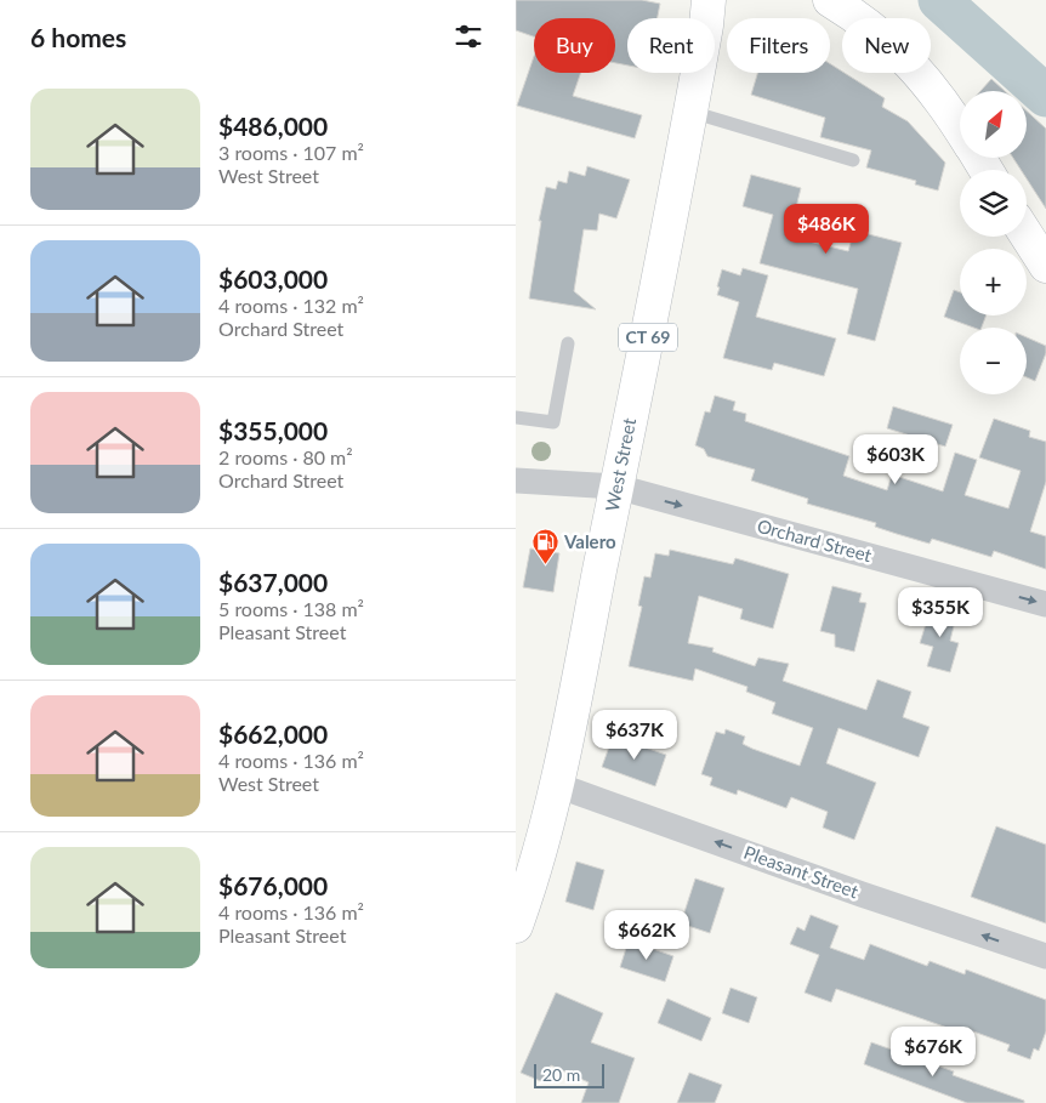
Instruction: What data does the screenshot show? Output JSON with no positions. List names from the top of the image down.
{
  "streets": {
    "main road": ["CT 69", "West Street"],
    "street": ["Orchard Street", "Pleasant Street"]
  },
  "crossings": [
    ["West Street", "Orchard Street"],
    ["West Street", "Pleasant Street"]
  ],
  "one_way": ["Orchard Street", "Pleasant Street"],
  "places": {
    "fuel station": ["Valero"]
  },
  "scale_bar": "20 m",
  "north": "top right",
  "page": {
    "heading": "6 homes",
    "chip": [
      "Buy",
      "Rent",
      "Filters",
      "New"
    ],
    "list": [
      {
        "name": "$486,000",
        "note": "3 rooms · 107 m² · West Street"
      },
      {
        "name": "$603,000",
        "note": "4 rooms · 132 m² · Orchard Street"
      },
      {
        "name": "$355,000",
        "note": "2 rooms · 80 m² · Orchard Street"
      },
      {
        "name": "$637,000",
        "note": "5 rooms · 138 m² · Pleasant Street"
      },
      {
        "name": "$662,000",
        "note": "4 rooms · 136 m² · West Street"
      },
      {
        "name": "$676,000",
        "note": "4 rooms · 136 m² · Pleasant Street"
      }
    ],
    "map_buttons": ["+", "−"],
    "price": [
      "$486K",
      "$603K",
      "$355K",
      "$637K",
      "$662K",
      "$676K"
    ],
    "scale": "20 m"
  }
}
